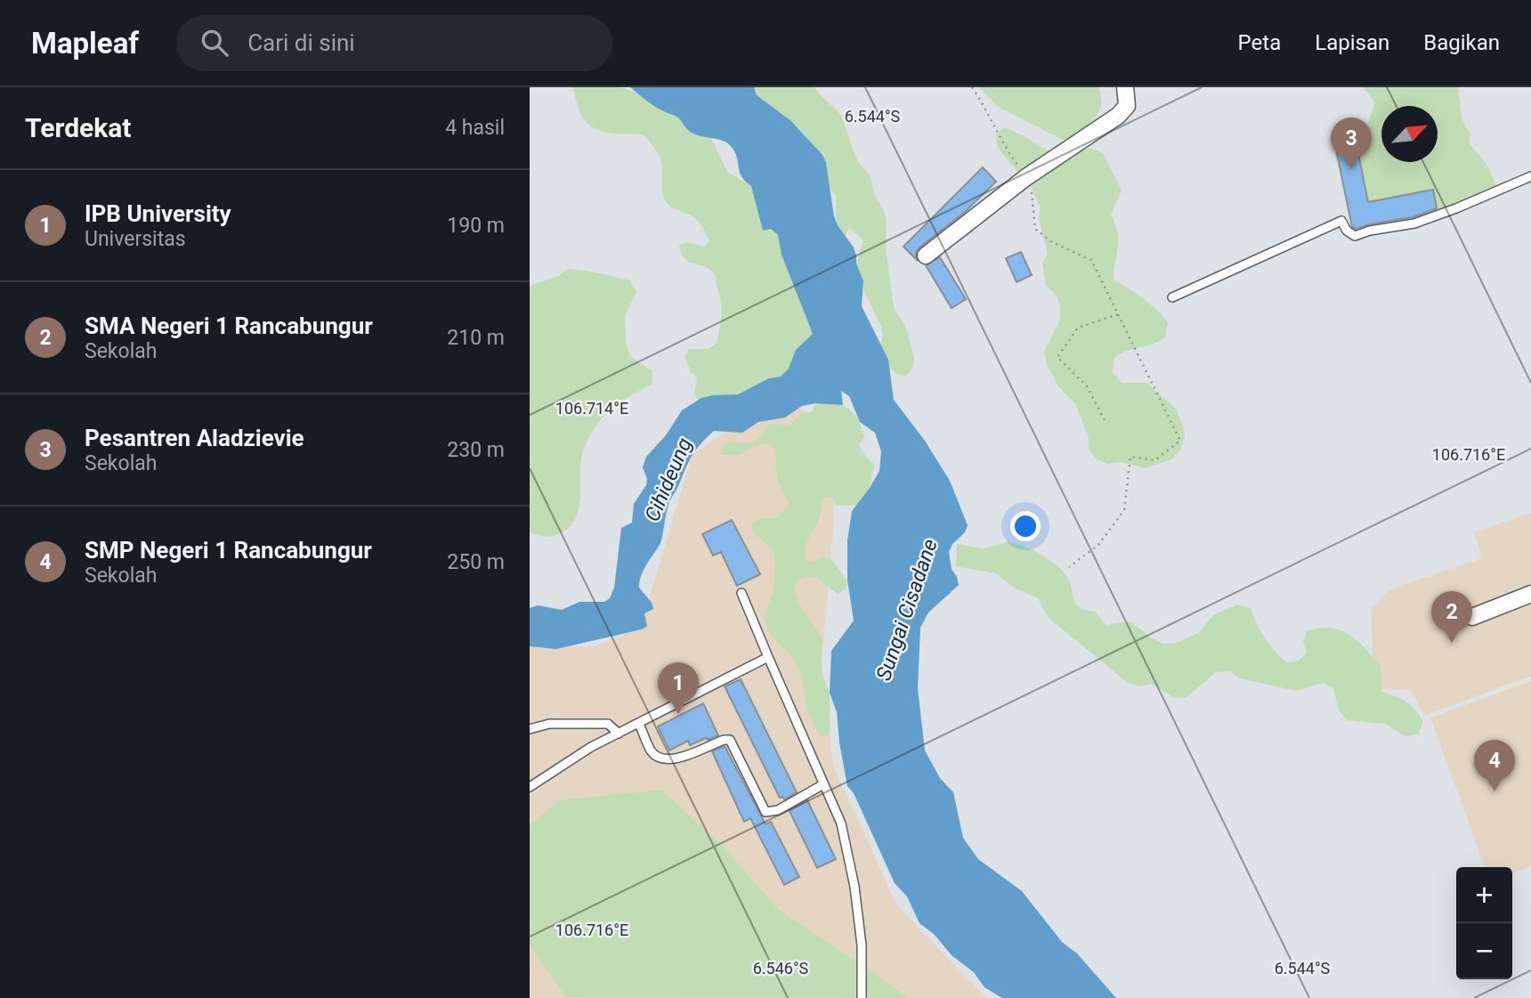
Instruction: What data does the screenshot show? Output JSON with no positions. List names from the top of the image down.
{
  "water": ["Cihideung", "Sungai Cisadane"],
  "north": "top right",
  "page": {
    "header": "Mapleaf",
    "search": "Cari di sini",
    "nav": ["Peta", "Lapisan", "Bagikan"],
    "heading": ["Terdekat", "4 hasil"],
    "pins": [
      "3",
      "2",
      "1",
      "4"
    ],
    "list": [
      {
        "mark": "1",
        "name": "IPB University",
        "note": "Universitas",
        "value": "190 m"
      },
      {
        "mark": "2",
        "name": "SMA Negeri 1 Rancabungur",
        "note": "Sekolah",
        "value": "210 m"
      },
      {
        "mark": "3",
        "name": "Pesantren Aladzievie",
        "note": "Sekolah",
        "value": "230 m"
      },
      {
        "mark": "4",
        "name": "SMP Negeri 1 Rancabungur",
        "note": "Sekolah",
        "value": "250 m"
      }
    ],
    "map_buttons": ["+", "−"]
  },
  "coordinates": [
    "6.544°S",
    "106.714°E",
    "106.716°E",
    "6.546°S"
  ]
}
